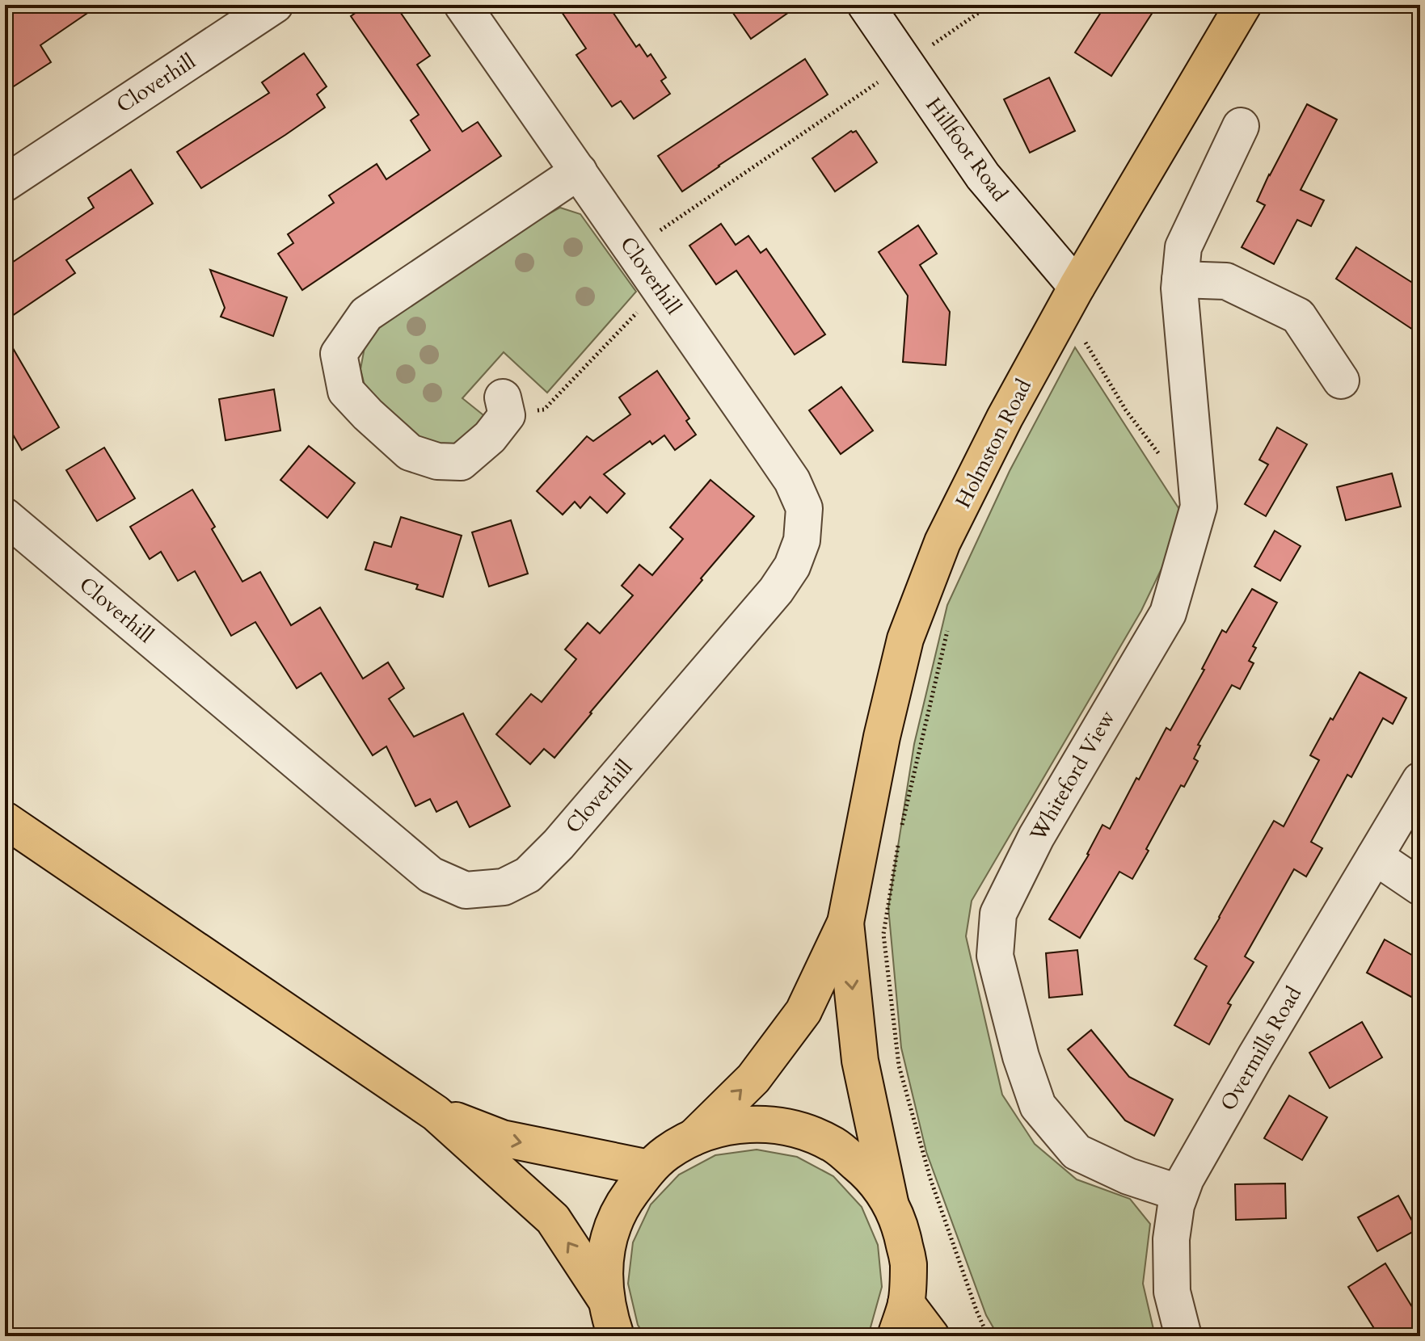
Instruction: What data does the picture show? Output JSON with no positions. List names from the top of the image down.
{
  "streets": {
    "main road": ["Holmston Road"],
    "street": [
      "Cloverhill",
      "Hillfoot Road",
      "Whiteford View",
      "Overmills Road"
    ]
  },
  "crossings": [
    ["Hillfoot Road", "Holmston Road"],
    ["Whiteford View", "Overmills Road"]
  ]
}
